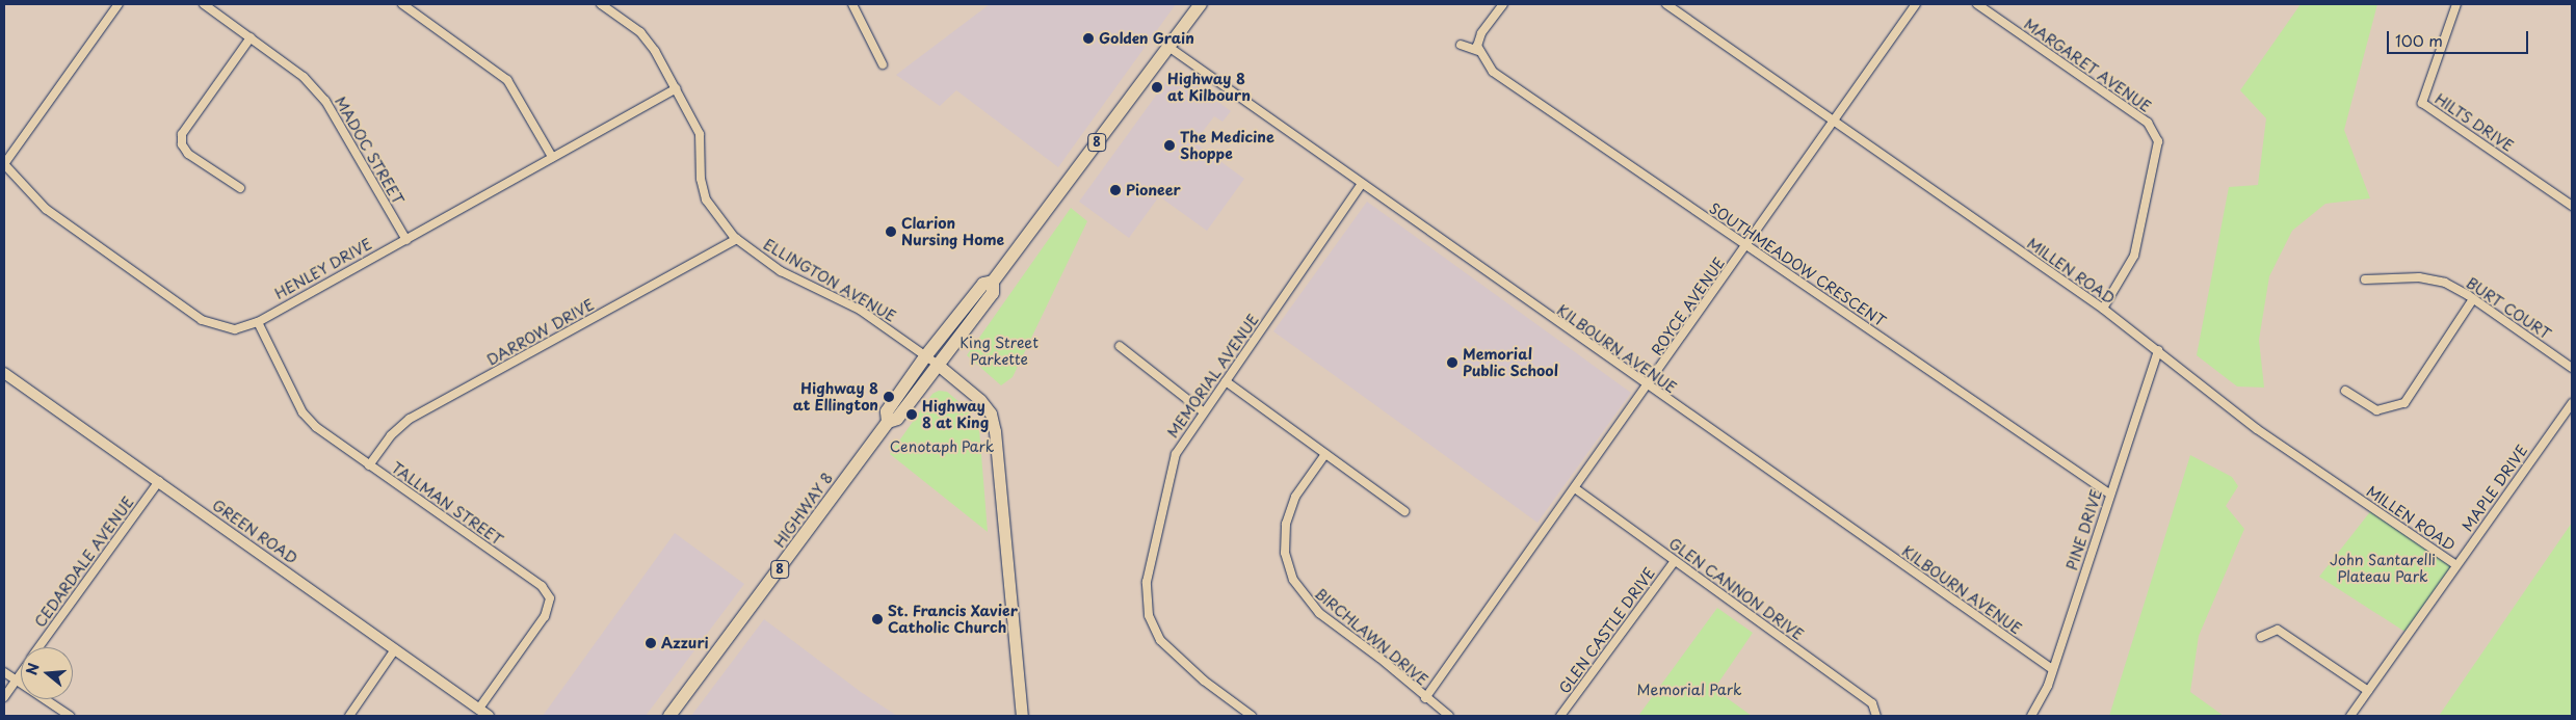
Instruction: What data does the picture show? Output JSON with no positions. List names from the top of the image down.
{
  "streets": {
    "main road": ["8", "HIGHWAY 8"],
    "street": [
      "MARGARET AVENUE",
      "HILTS DRIVE",
      "MADOC STREET",
      "SOUTHMEADOW CRESCENT",
      "HENLEY DRIVE",
      "MILLEN ROAD",
      "ELLINGTON AVENUE",
      "ROYCE AVENUE",
      "BURT COURT",
      "DARROW DRIVE",
      "KILBOURN AVENUE",
      "MEMORIAL AVENUE",
      "MAPLE DRIVE",
      "TALLMAN STREET",
      "PINE DRIVE",
      "GREEN ROAD",
      "CEDARDALE AVENUE",
      "GLEN CANNON DRIVE",
      "GLEN CASTLE DRIVE",
      "BIRCHLAWN DRIVE"
    ]
  },
  "crossings": [
    ["MARGARET AVENUE", "MILLEN ROAD"],
    ["MADOC STREET", "HENLEY DRIVE"],
    ["SOUTHMEADOW CRESCENT", "ROYCE AVENUE"],
    ["SOUTHMEADOW CRESCENT", "PINE DRIVE"],
    ["HENLEY DRIVE", "ELLINGTON AVENUE"],
    ["HENLEY DRIVE", "TALLMAN STREET"],
    ["MILLEN ROAD", "ROYCE AVENUE"],
    ["MILLEN ROAD", "MAPLE DRIVE"],
    ["MILLEN ROAD", "PINE DRIVE"],
    ["ELLINGTON AVENUE", "DARROW DRIVE"],
    ["ELLINGTON AVENUE", "HIGHWAY 8"],
    ["ROYCE AVENUE", "KILBOURN AVENUE"],
    ["ROYCE AVENUE", "GLEN CANNON DRIVE"],
    ["ROYCE AVENUE", "BIRCHLAWN DRIVE"],
    ["DARROW DRIVE", "TALLMAN STREET"],
    ["KILBOURN AVENUE", "MEMORIAL AVENUE"],
    ["KILBOURN AVENUE", "HIGHWAY 8"],
    ["KILBOURN AVENUE", "PINE DRIVE"],
    ["TALLMAN STREET", "GREEN ROAD"],
    ["GREEN ROAD", "CEDARDALE AVENUE"],
    ["GLEN CANNON DRIVE", "GLEN CASTLE DRIVE"]
  ],
  "parks": [
    "King Street Parkette",
    "Cenotaph Park",
    "John Santarelli Plateau Park",
    "Memorial Park"
  ],
  "places": [
    "Golden Grain",
    "Highway 8 at Kilbourn",
    "The Medicine Shoppe",
    "Pioneer",
    "Clarion Nursing Home",
    "Memorial Public School",
    "Highway 8 at Ellington",
    "Highway 8 at King",
    "St. Francis Xavier Catholic Church",
    "Azzuri"
  ],
  "scale_bar": "100 m",
  "north": "left"
}
